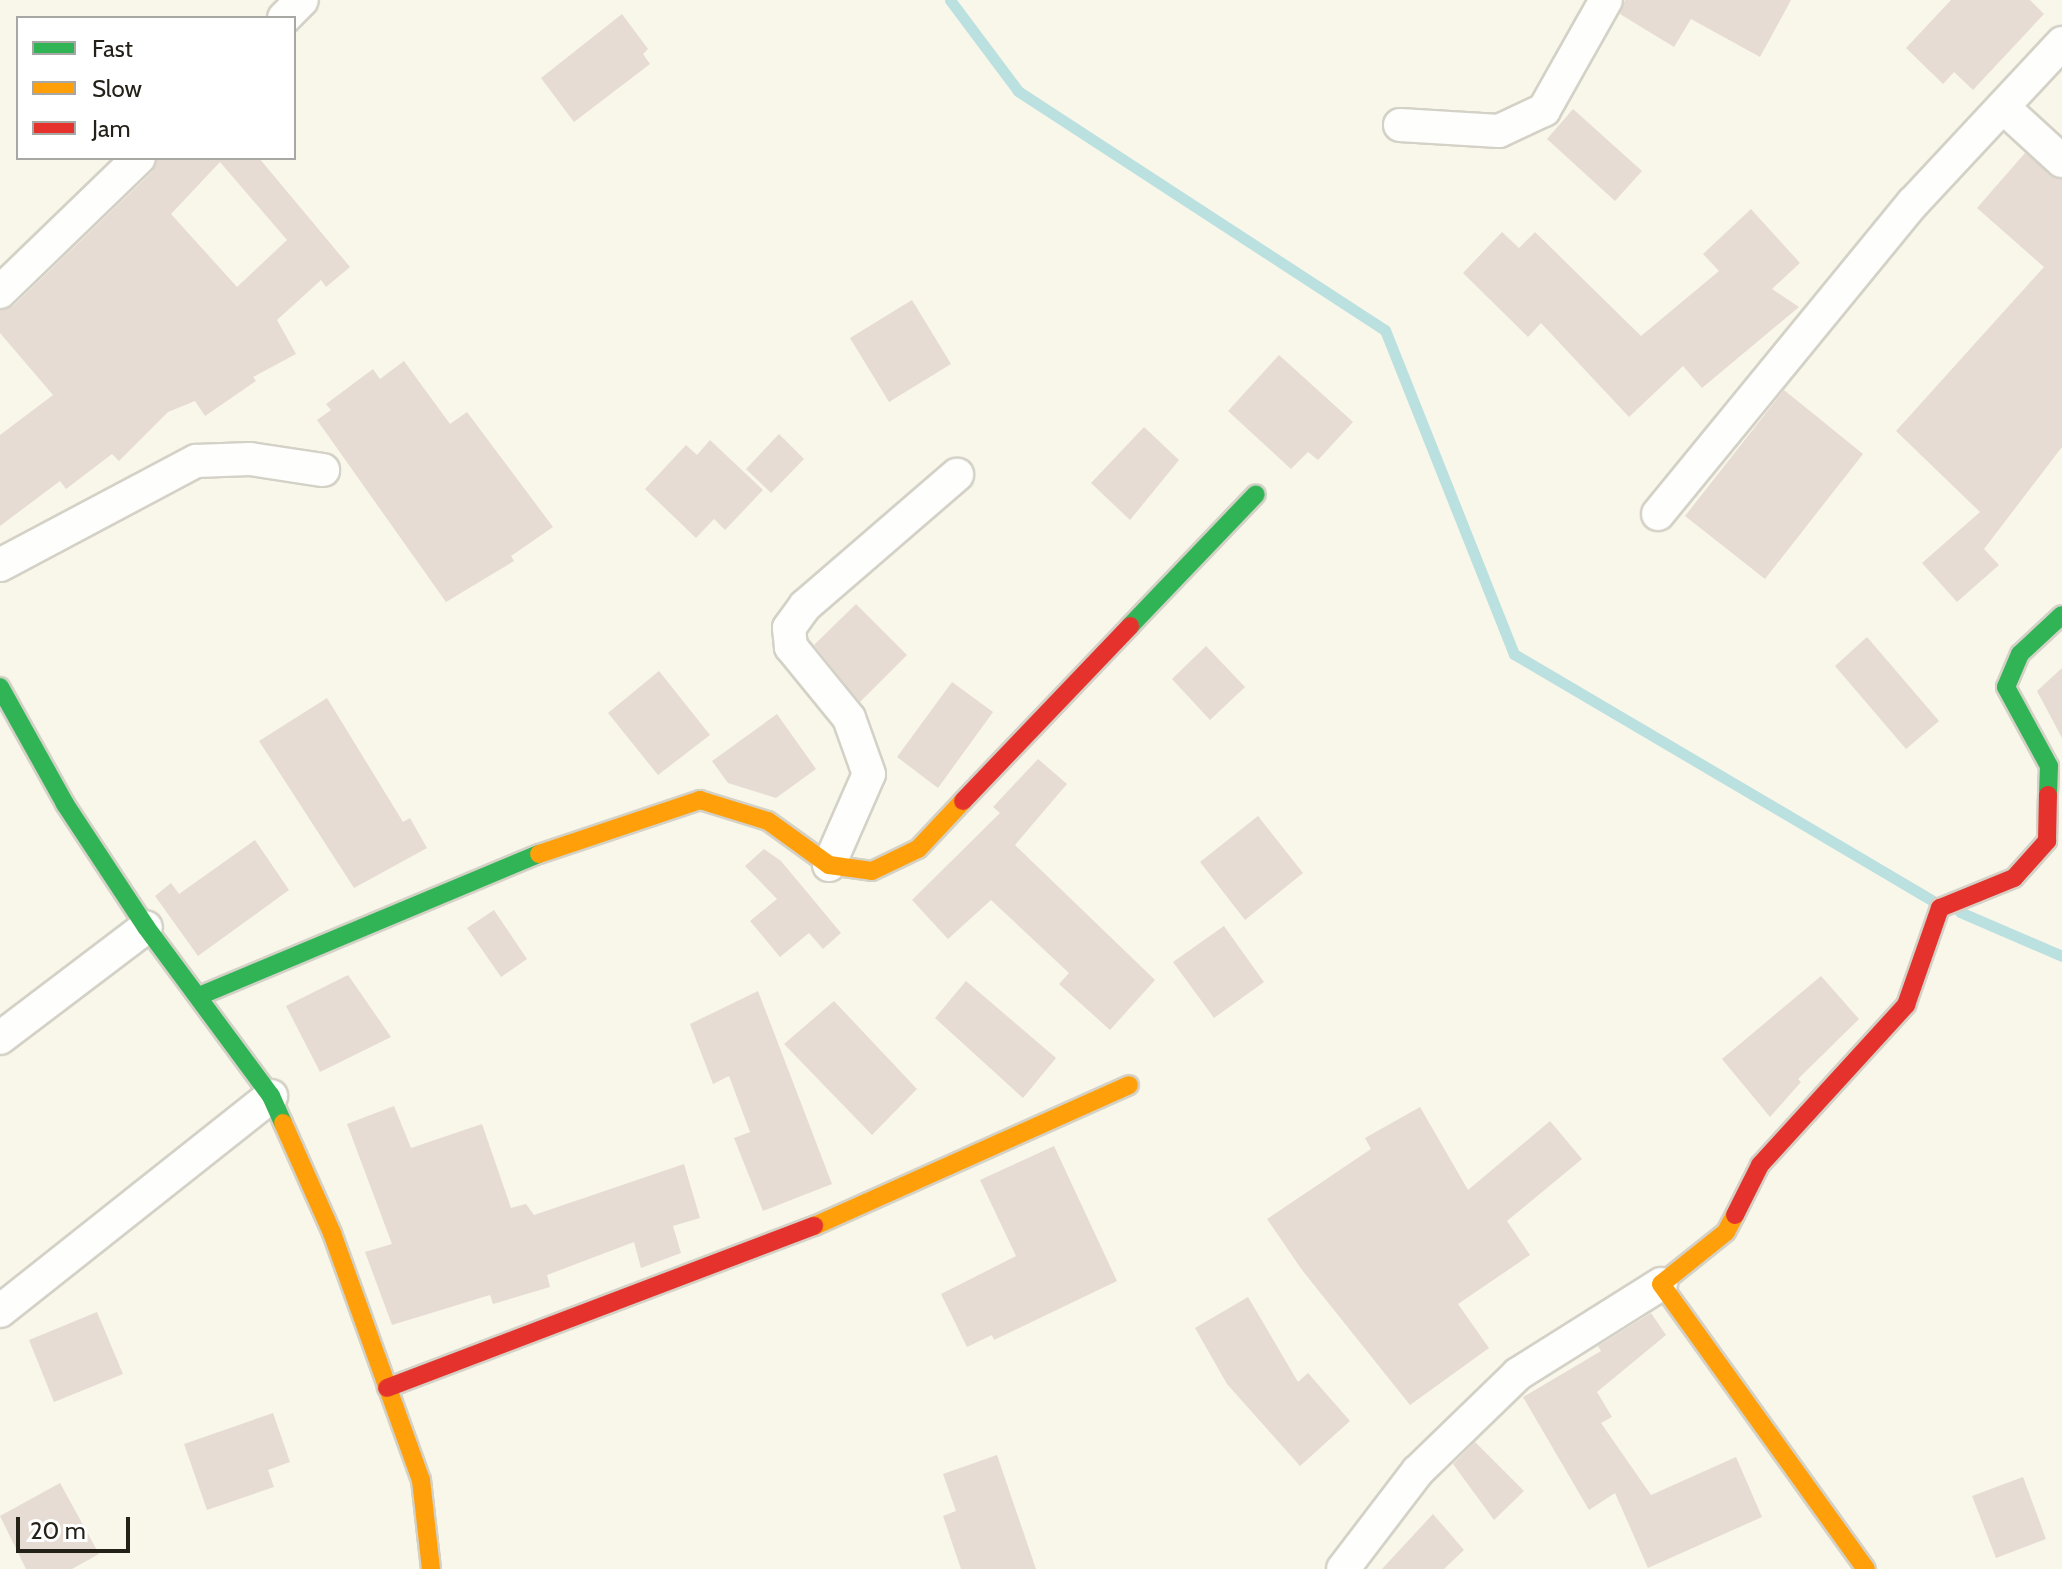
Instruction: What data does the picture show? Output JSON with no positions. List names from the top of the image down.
{
  "legend": ["Fast", "Slow", "Jam"],
  "scale_bar": "20 m"
}
